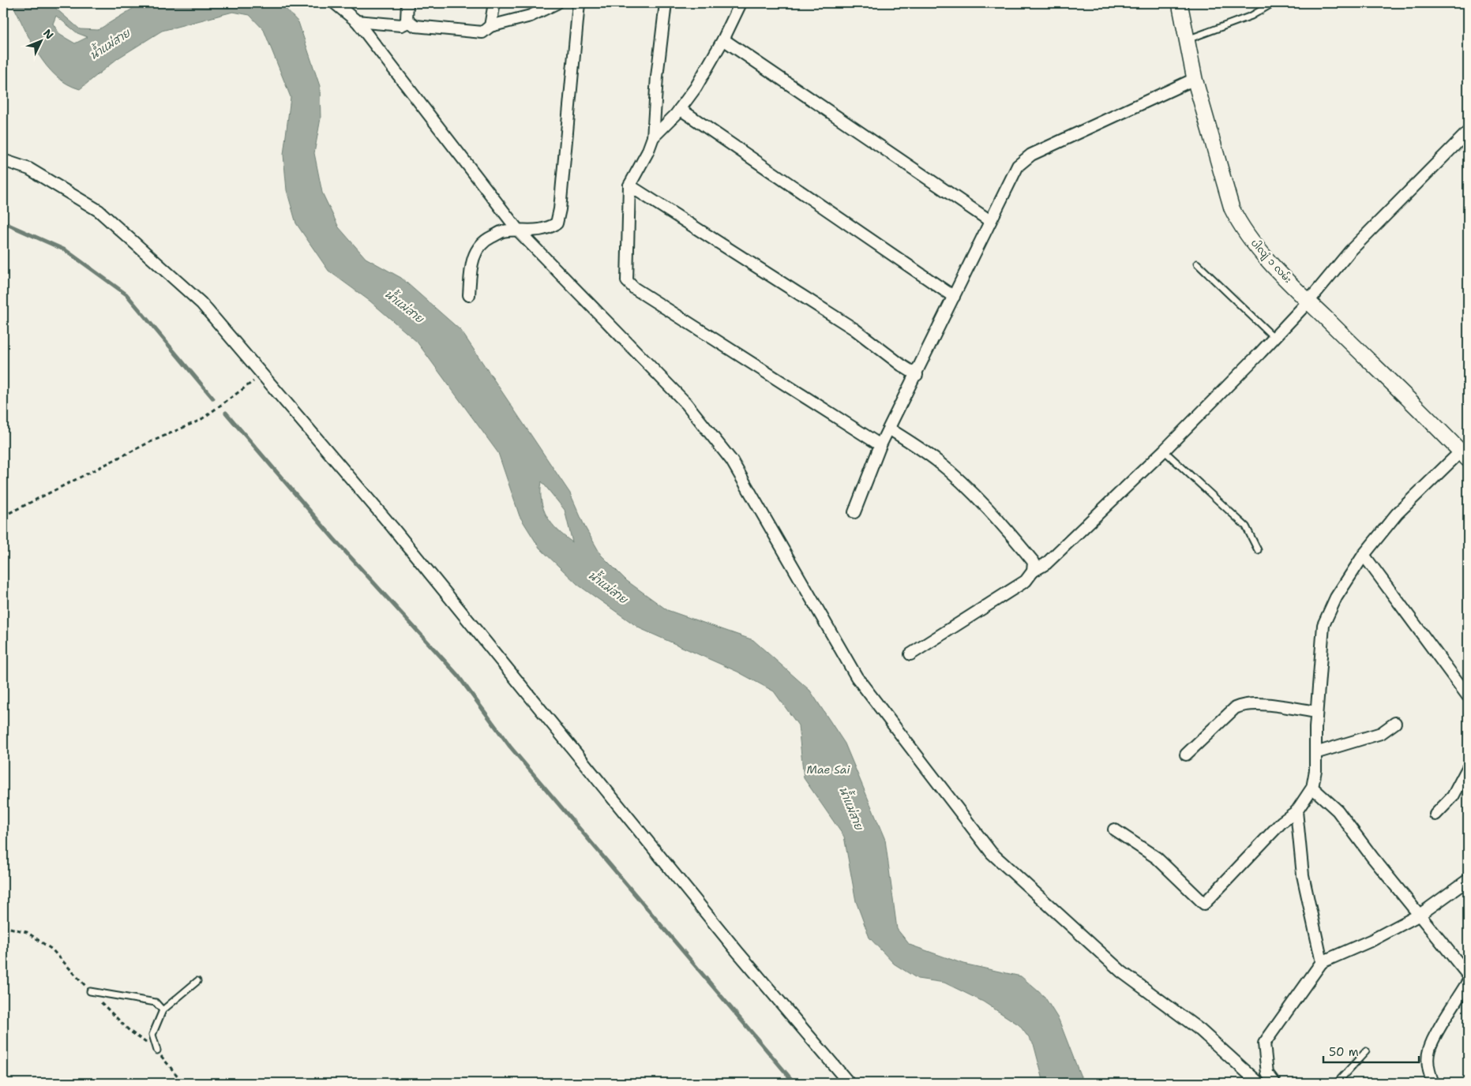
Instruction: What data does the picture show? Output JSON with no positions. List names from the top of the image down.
{
  "streets": {
    "street": ["ပါလျံ ၁ လမ်း"]
  },
  "water": ["น้ำแม่สาย", "Mae Sai"],
  "scale_bar": "50 m",
  "north": "top right"
}
